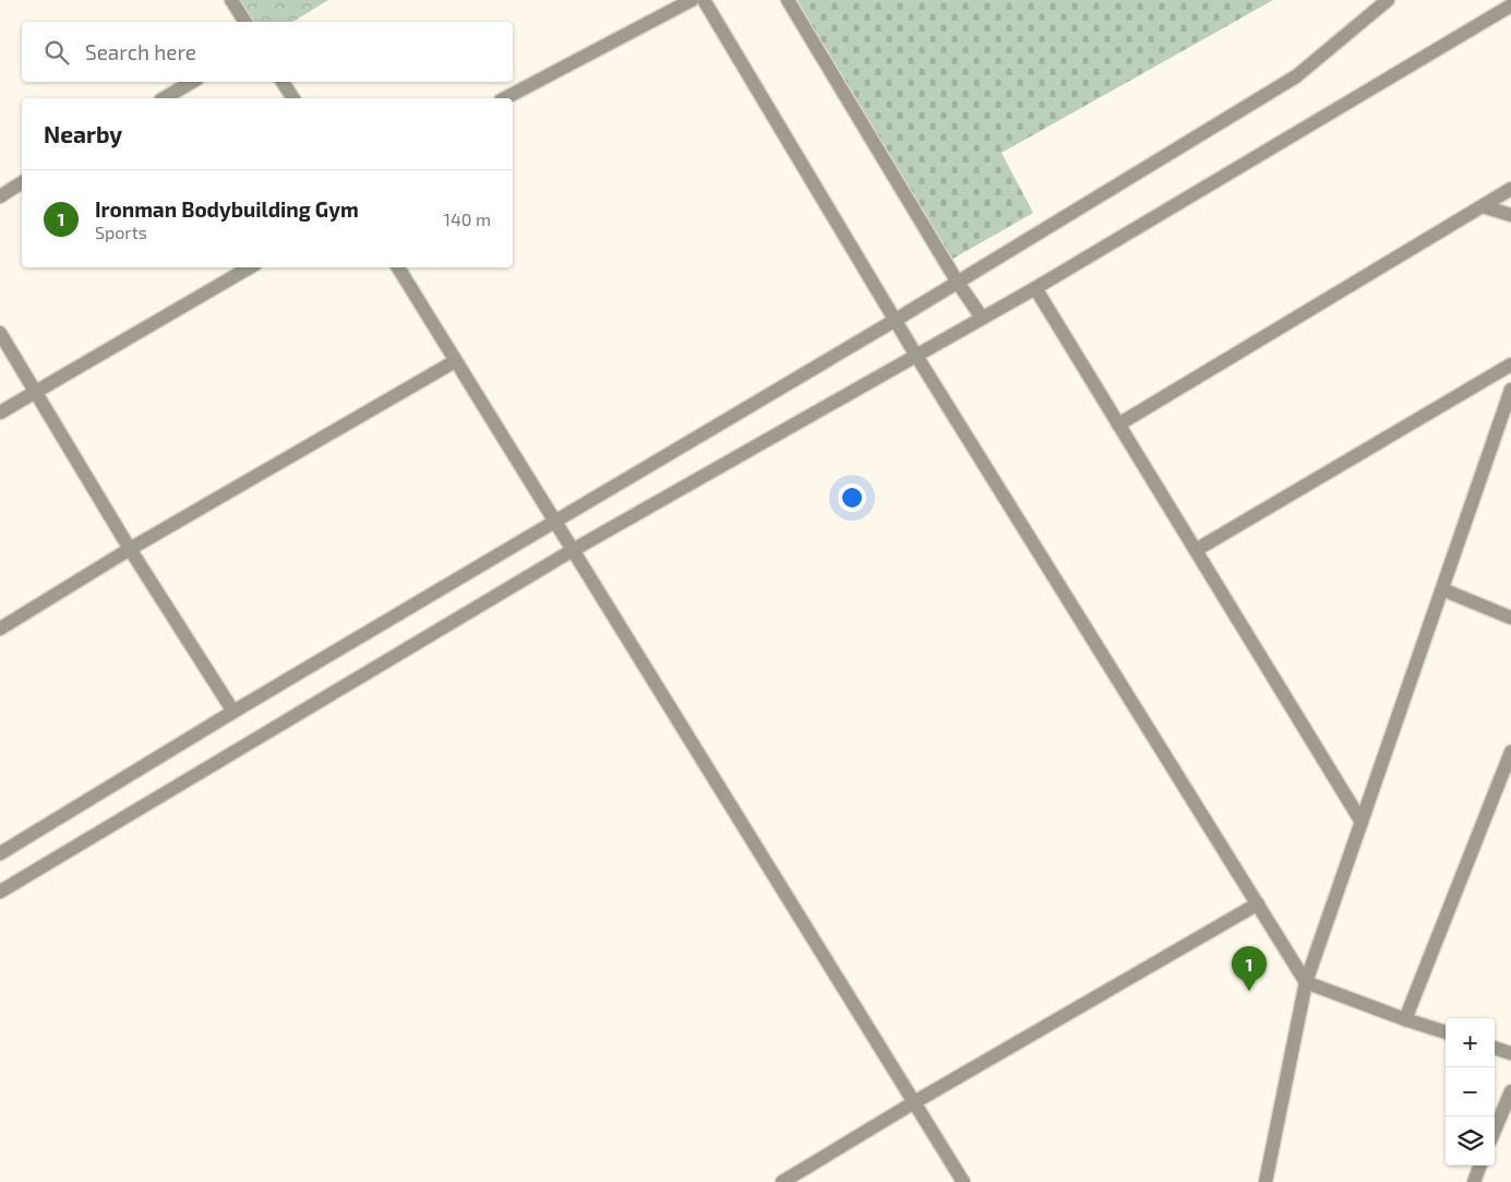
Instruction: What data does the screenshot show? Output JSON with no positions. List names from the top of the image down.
{
  "page": {
    "search": "Search here",
    "heading": "Nearby",
    "list": [
      {
        "mark": "1",
        "name": "Ironman Bodybuilding Gym",
        "note": "Sports",
        "value": "140 m"
      }
    ],
    "pins": "1",
    "map_buttons": ["+", "−"]
  }
}
